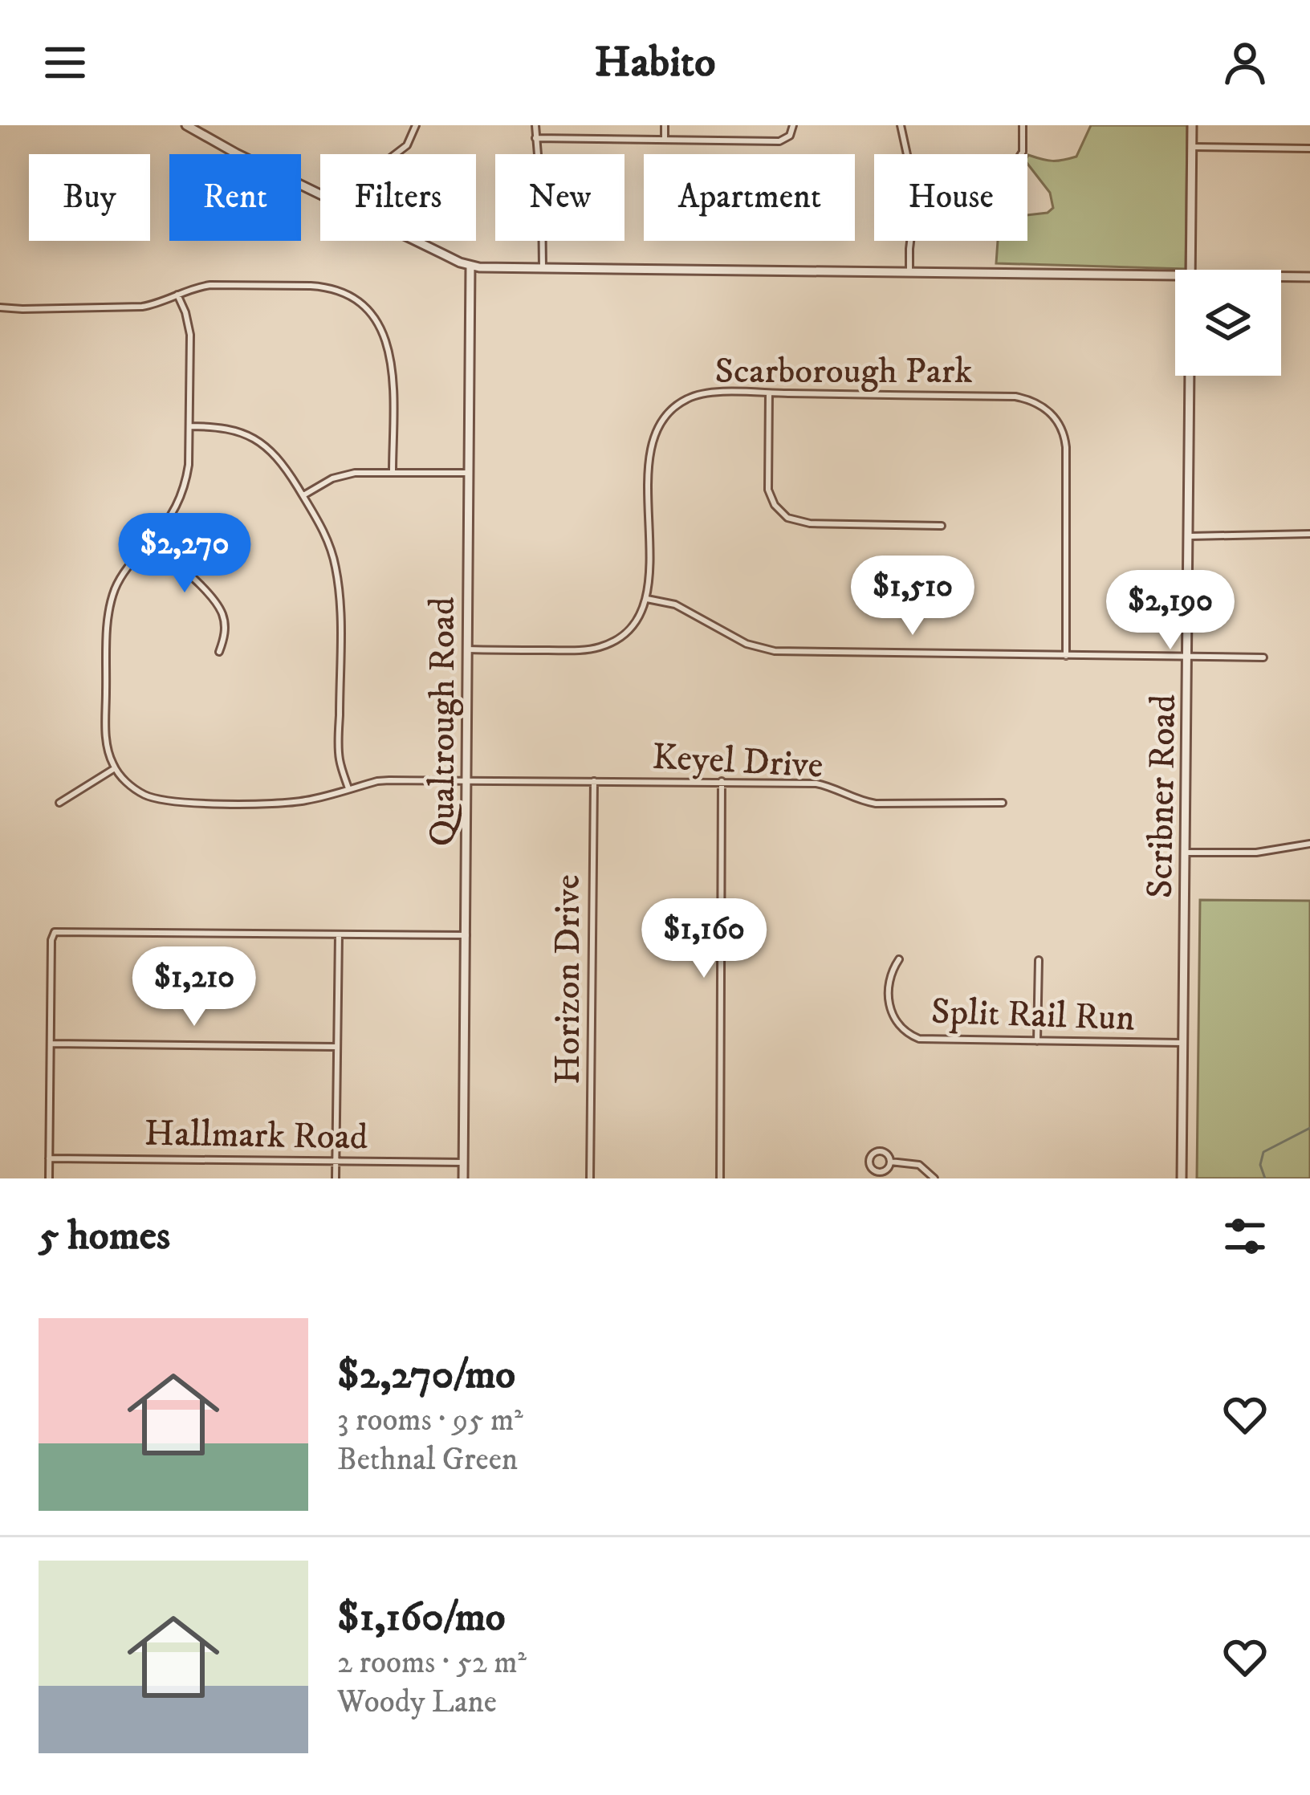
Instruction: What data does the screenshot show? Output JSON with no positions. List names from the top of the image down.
{
  "streets": {
    "street": [
      "Scarborough Park",
      "Qualtrough Road",
      "Keyel Drive",
      "Scribner Road",
      "Horizon Drive",
      "Split Rail Run",
      "Hallmark Road"
    ]
  },
  "crossings": [
    ["Qualtrough Road", "Keyel Drive"],
    ["Qualtrough Road", "Hallmark Road"],
    ["Keyel Drive", "Horizon Drive"],
    ["Scribner Road", "Split Rail Run"]
  ],
  "page": {
    "header": "Habito",
    "chip": [
      "Buy",
      "Rent",
      "Filters",
      "New",
      "Apartment",
      "House"
    ],
    "price": [
      "$2,270",
      "$1,510",
      "$2,190",
      "$1,160",
      "$1,210"
    ],
    "heading": "5 homes",
    "list": [
      {
        "name": "$2,270/mo",
        "note": "3 rooms · 95 m² · Bethnal Green"
      },
      {
        "name": "$1,160/mo",
        "note": "2 rooms · 52 m² · Woody Lane"
      }
    ]
  }
}
